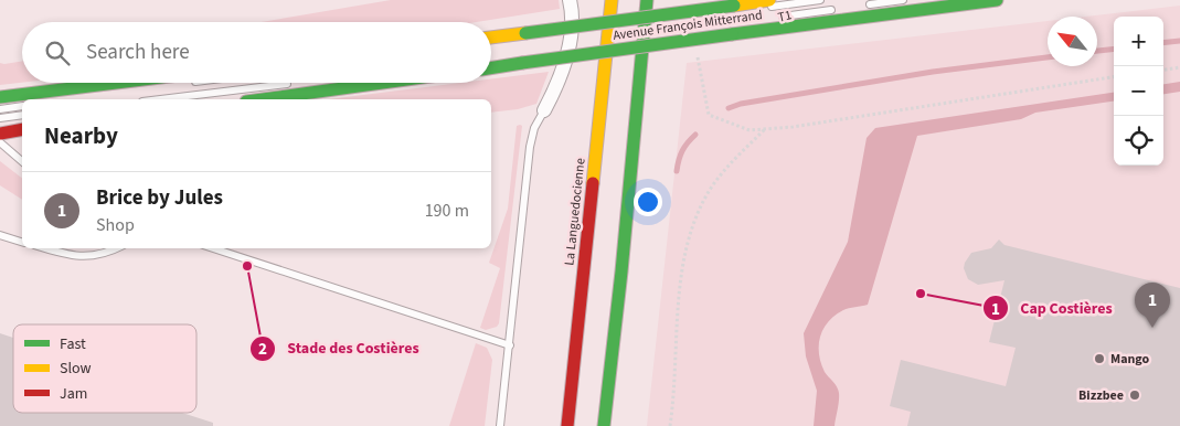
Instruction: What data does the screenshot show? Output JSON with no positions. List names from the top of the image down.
{
  "streets": {
    "main road": ["Avenue François Mitterrand", "La Languedocienne"],
    "lane": ["T1"]
  },
  "crossings": [
    ["T1", "Avenue François Mitterrand"]
  ],
  "places": [
    "Stade des Costières",
    "Cap Costières",
    "Mango",
    "Bizzbee"
  ],
  "legend": ["Fast", "Slow", "Jam"],
  "north": "top left",
  "page": {
    "map_buttons": ["+", "−"],
    "search": "Search here",
    "heading": "Nearby",
    "list": [
      {
        "mark": "1",
        "name": "Brice by Jules",
        "note": "Shop",
        "value": "190 m"
      }
    ],
    "pins": "1"
  }
}
